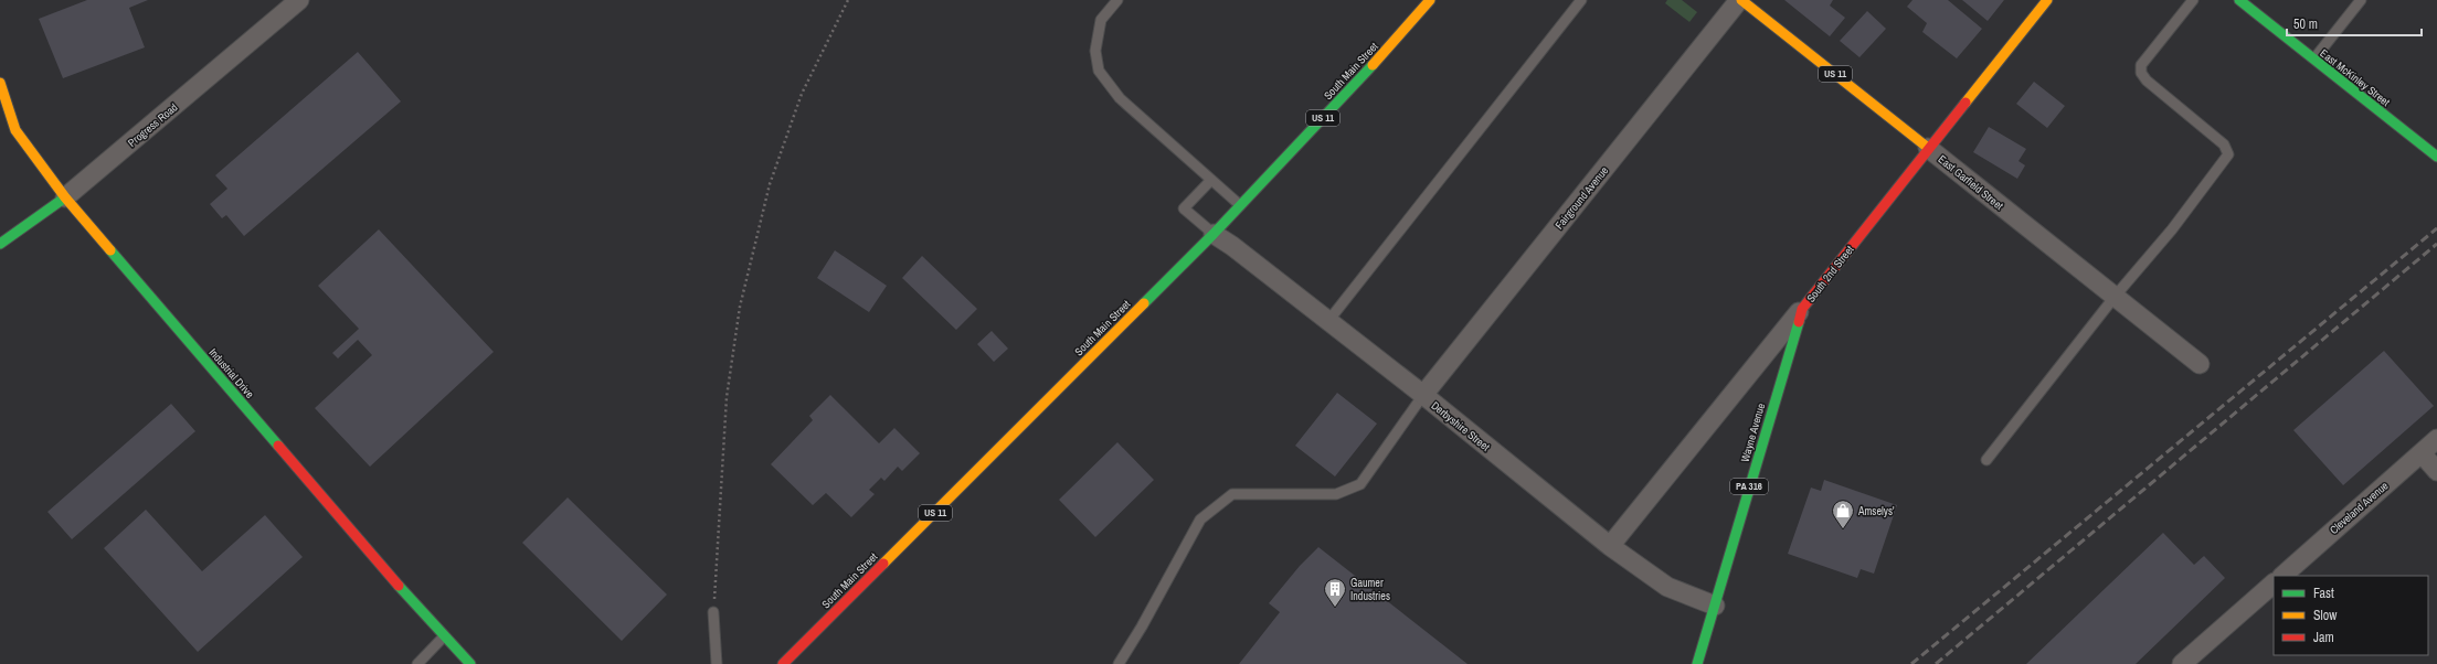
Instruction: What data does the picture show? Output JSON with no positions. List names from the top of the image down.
{
  "streets": {
    "main road": [
      "South Main Street",
      "US 11",
      "East McKinley Street",
      "Progress Road",
      "East Garfield Street",
      "South 2nd Street",
      "Industrial Drive",
      "Wayne Avenue",
      "PA 316"
    ],
    "street": ["Fairground Avenue", "Derbyshire Street", "Cleveland Avenue"]
  },
  "crossings": [
    ["South Main Street", "Derbyshire Street"],
    ["Progress Road", "Industrial Drive"],
    ["East Garfield Street", "Fairground Avenue"],
    ["East Garfield Street", "South 2nd Street"],
    ["Fairground Avenue", "Derbyshire Street"],
    ["South 2nd Street", "Derbyshire Street"],
    ["South 2nd Street", "Wayne Avenue"],
    ["Derbyshire Street", "Wayne Avenue"]
  ],
  "places": {
    "shop": ["Amselys'"],
    "building": ["Gaumer Industries"]
  },
  "legend": ["Fast", "Slow", "Jam"],
  "scale_bar": "50 m"
}
